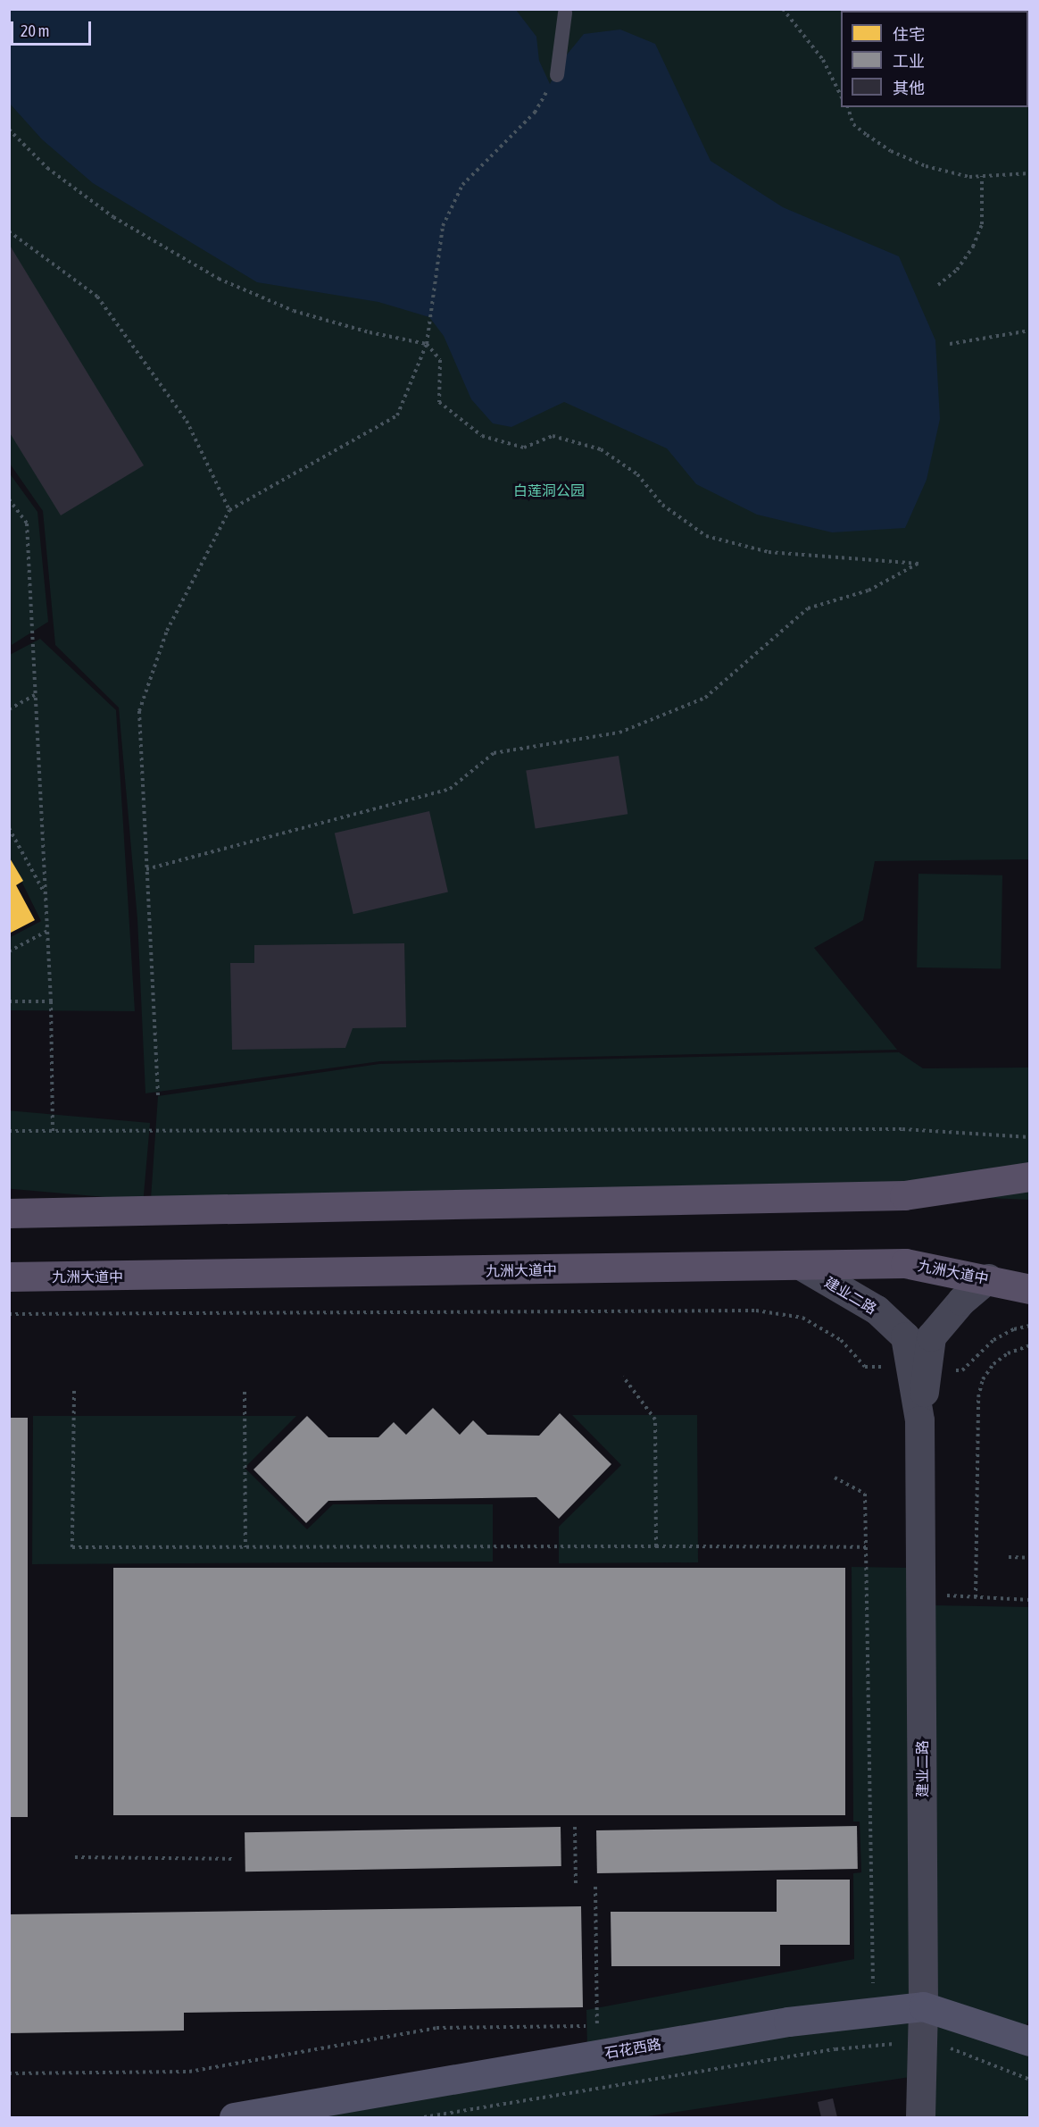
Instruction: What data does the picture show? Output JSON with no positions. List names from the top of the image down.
{
  "streets": {
    "main road": ["九洲大道中", "石花西路"],
    "street": ["建业二路"]
  },
  "crossings": [
    ["九洲大道中", "建业二路"],
    ["建业二路", "石花西路"]
  ],
  "parks": ["白莲洞公园"],
  "legend": ["住宅", "工业", "其他"],
  "scale_bar": "20 m"
}
